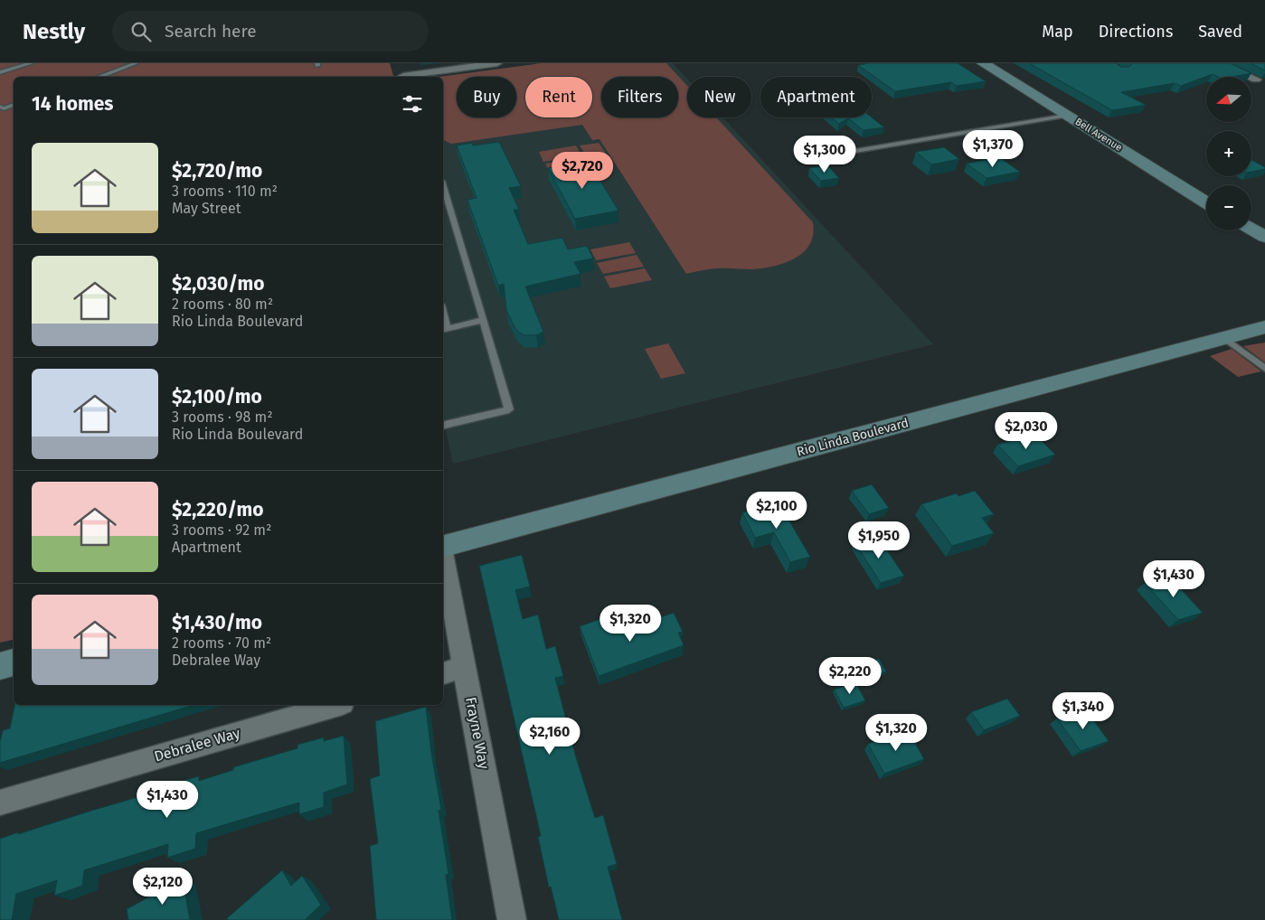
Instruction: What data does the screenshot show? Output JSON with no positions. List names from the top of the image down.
{
  "streets": {
    "main road": ["Bell Avenue", "Rio Linda Boulevard"],
    "street": ["Frayne Way", "Debralee Way"]
  },
  "north": "left",
  "page": {
    "header": "Nestly",
    "search": "Search here",
    "nav": ["Map", "Directions", "Saved"],
    "map_buttons": ["+", "−"],
    "chip": [
      "Buy",
      "Rent",
      "Filters",
      "New",
      "Apartment"
    ],
    "heading": "14 homes",
    "price": [
      "$1,370",
      "$1,300",
      "$2,720",
      "$2,030",
      "$2,100",
      "$1,950",
      "$1,430",
      "$1,320",
      "$2,220",
      "$1,340",
      "$1,320",
      "$2,160",
      "$1,430",
      "$2,120"
    ],
    "list": [
      {
        "name": "$2,720/mo",
        "note": "3 rooms · 110 m² · May Street"
      },
      {
        "name": "$2,030/mo",
        "note": "2 rooms · 80 m² · Rio Linda Boulevard"
      },
      {
        "name": "$2,100/mo",
        "note": "3 rooms · 98 m² · Rio Linda Boulevard"
      },
      {
        "name": "$2,220/mo",
        "note": "3 rooms · 92 m² · Apartment"
      },
      {
        "name": "$1,430/mo",
        "note": "2 rooms · 70 m² · Debralee Way"
      }
    ]
  }
}
